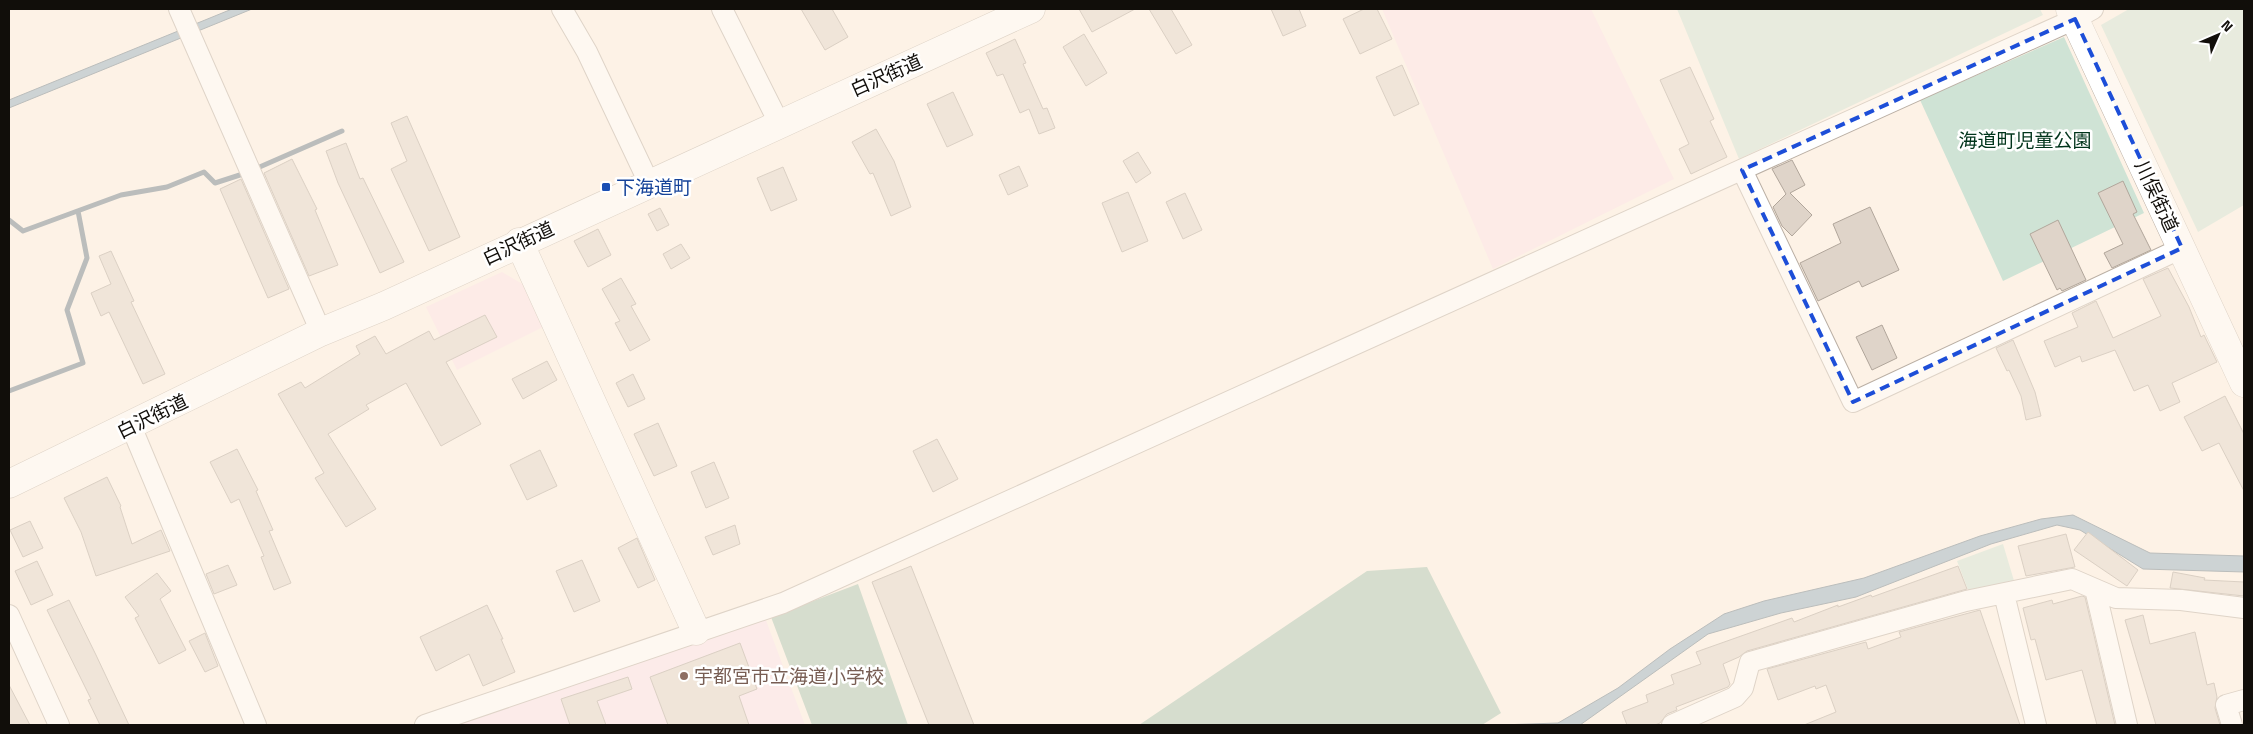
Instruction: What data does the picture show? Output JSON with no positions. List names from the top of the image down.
{
  "streets": {
    "main road": ["白沢街道", "川俣街道"]
  },
  "parks": ["海道町児童公園"],
  "places": {
    "transit": ["下海道町"],
    "other": ["宇都宮市立海道小学校"]
  },
  "north": "top right"
}
